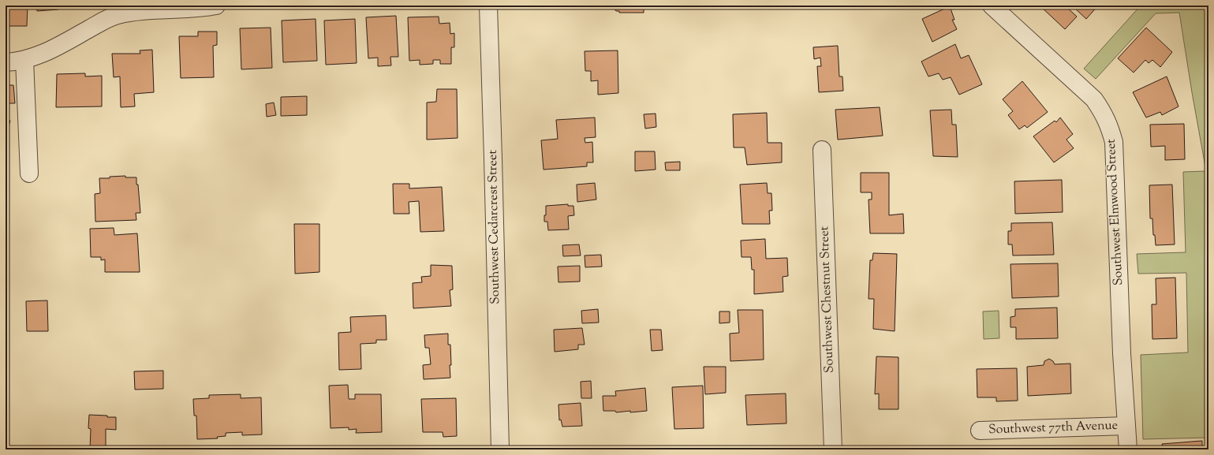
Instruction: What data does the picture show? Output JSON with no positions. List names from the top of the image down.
{
  "streets": {
    "street": [
      "Southwest Elmwood Street",
      "Southwest Cedarcrest Street",
      "Southwest Chestnut Street",
      "Southwest 77th Avenue"
    ]
  },
  "crossings": [
    ["Southwest Elmwood Street", "Southwest 77th Avenue"]
  ]
}
